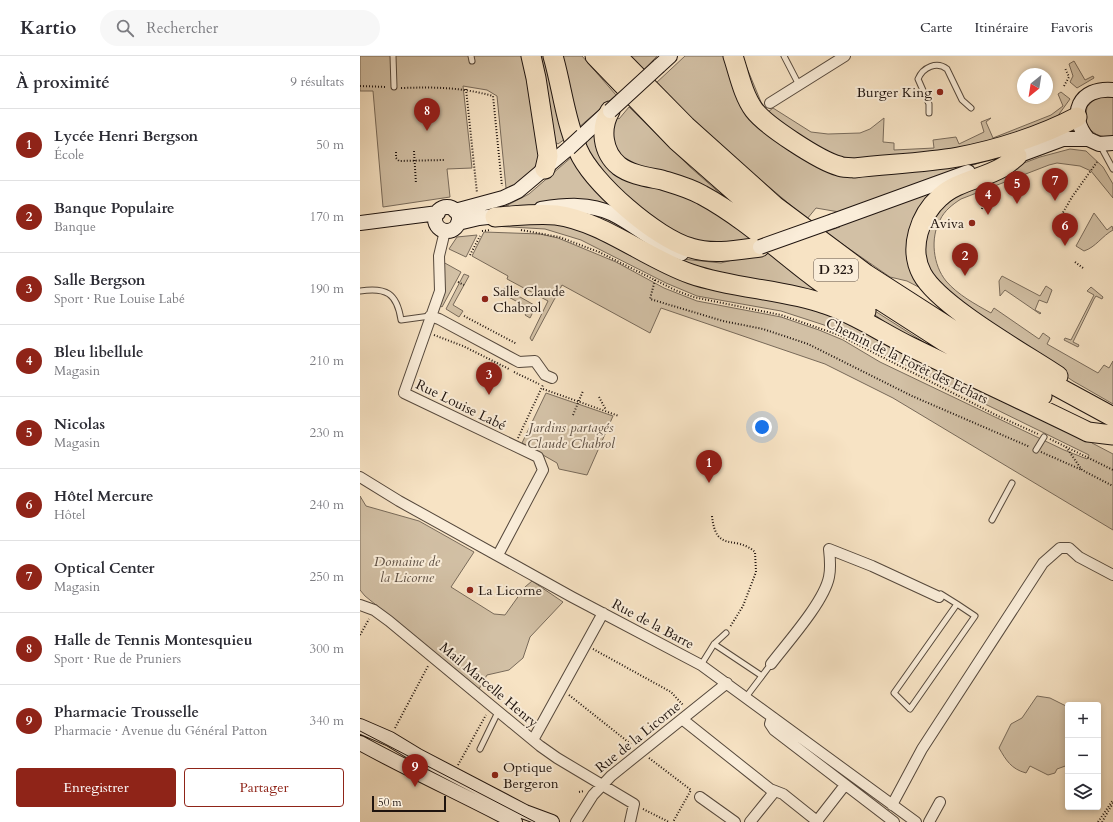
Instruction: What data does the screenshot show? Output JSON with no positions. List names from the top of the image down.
{
  "streets": {
    "highway": ["D 323"],
    "street": [
      "Rue Louise Labé",
      "Rue de la Barre",
      "Mail Marcelle Henry",
      "Rue de la Licorne"
    ],
    "path": ["Chemin de la Forêt des Echats"]
  },
  "crossings": [
    ["Rue Louise Labé", "Rue de la Barre"],
    ["Rue de la Barre", "Rue de la Licorne"],
    ["Mail Marcelle Henry", "Rue de la Licorne"]
  ],
  "parks": ["Jardins partagés Claude Chabrol", "Domaine de la Licorne"],
  "places": [
    "Burger King",
    "Aviva",
    "Salle Claude Chabrol",
    "La Licorne",
    "Optique Bergeron"
  ],
  "scale_bar": "50 m",
  "north": "bottom left",
  "page": {
    "header": "Kartio",
    "search": "Rechercher",
    "nav": ["Carte", "Itinéraire", "Favoris"],
    "heading": ["À proximité", "9 résultats"],
    "pins": [
      "8",
      "7",
      "5",
      "4",
      "6",
      "2",
      "3",
      "1",
      "9"
    ],
    "list": [
      {
        "mark": "1",
        "name": "Lycée Henri Bergson",
        "note": "École",
        "value": "50 m"
      },
      {
        "mark": "2",
        "name": "Banque Populaire",
        "note": "Banque",
        "value": "170 m"
      },
      {
        "mark": "3",
        "name": "Salle Bergson",
        "note": "Sport · Rue Louise Labé",
        "value": "190 m"
      },
      {
        "mark": "4",
        "name": "Bleu libellule",
        "note": "Magasin",
        "value": "210 m"
      },
      {
        "mark": "5",
        "name": "Nicolas",
        "note": "Magasin",
        "value": "230 m"
      },
      {
        "mark": "6",
        "name": "Hôtel Mercure",
        "note": "Hôtel",
        "value": "240 m"
      },
      {
        "mark": "7",
        "name": "Optical Center",
        "note": "Magasin",
        "value": "250 m"
      },
      {
        "mark": "8",
        "name": "Halle de Tennis Montesquieu",
        "note": "Sport · Rue de Pruniers",
        "value": "300 m"
      },
      {
        "mark": "9",
        "name": "Pharmacie Trousselle",
        "note": "Pharmacie · Avenue du Général Patton",
        "value": "340 m"
      }
    ],
    "map_buttons": ["+", "−"],
    "buttons": ["Enregistrer", "Partager"],
    "scale": "50 m"
  }
}
